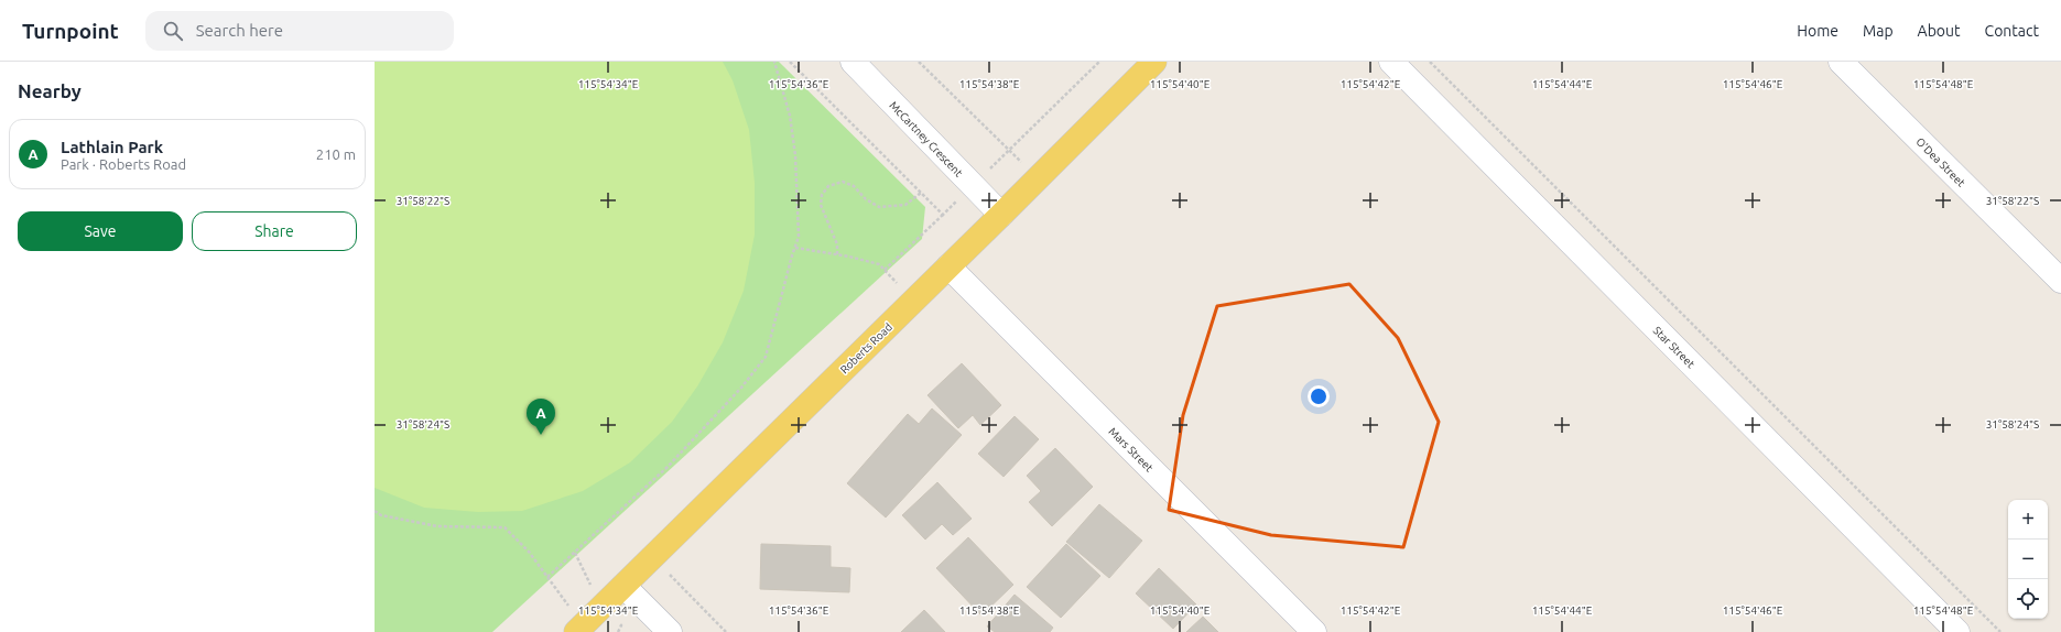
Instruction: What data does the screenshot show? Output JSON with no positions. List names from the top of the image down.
{
  "streets": {
    "main road": ["Roberts Road"],
    "street": [
      "McCartney Crescent",
      "O'Dea Street",
      "Star Street",
      "Mars Street"
    ]
  },
  "crossings": [
    ["McCartney Crescent", "Roberts Road"],
    ["Roberts Road", "Mars Street"]
  ],
  "page": {
    "header": "Turnpoint",
    "search": "Search here",
    "nav": [
      "Home",
      "Map",
      "About",
      "Contact"
    ],
    "heading": "Nearby",
    "list": [
      {
        "mark": "A",
        "name": "Lathlain Park",
        "note": "Park · Roberts Road",
        "value": "210 m"
      }
    ],
    "buttons": ["Save", "Share"],
    "pins": "A",
    "map_buttons": ["+", "−"]
  },
  "coordinates": [
    "115°54'34\"E",
    "115°54'36\"E",
    "115°54'38\"E",
    "115°54'40\"E",
    "115°54'42\"E",
    "115°54'44\"E",
    "115°54'46\"E",
    "115°54'48\"E",
    "31°58'22\"S",
    "31°58'24\"S"
  ]
}
